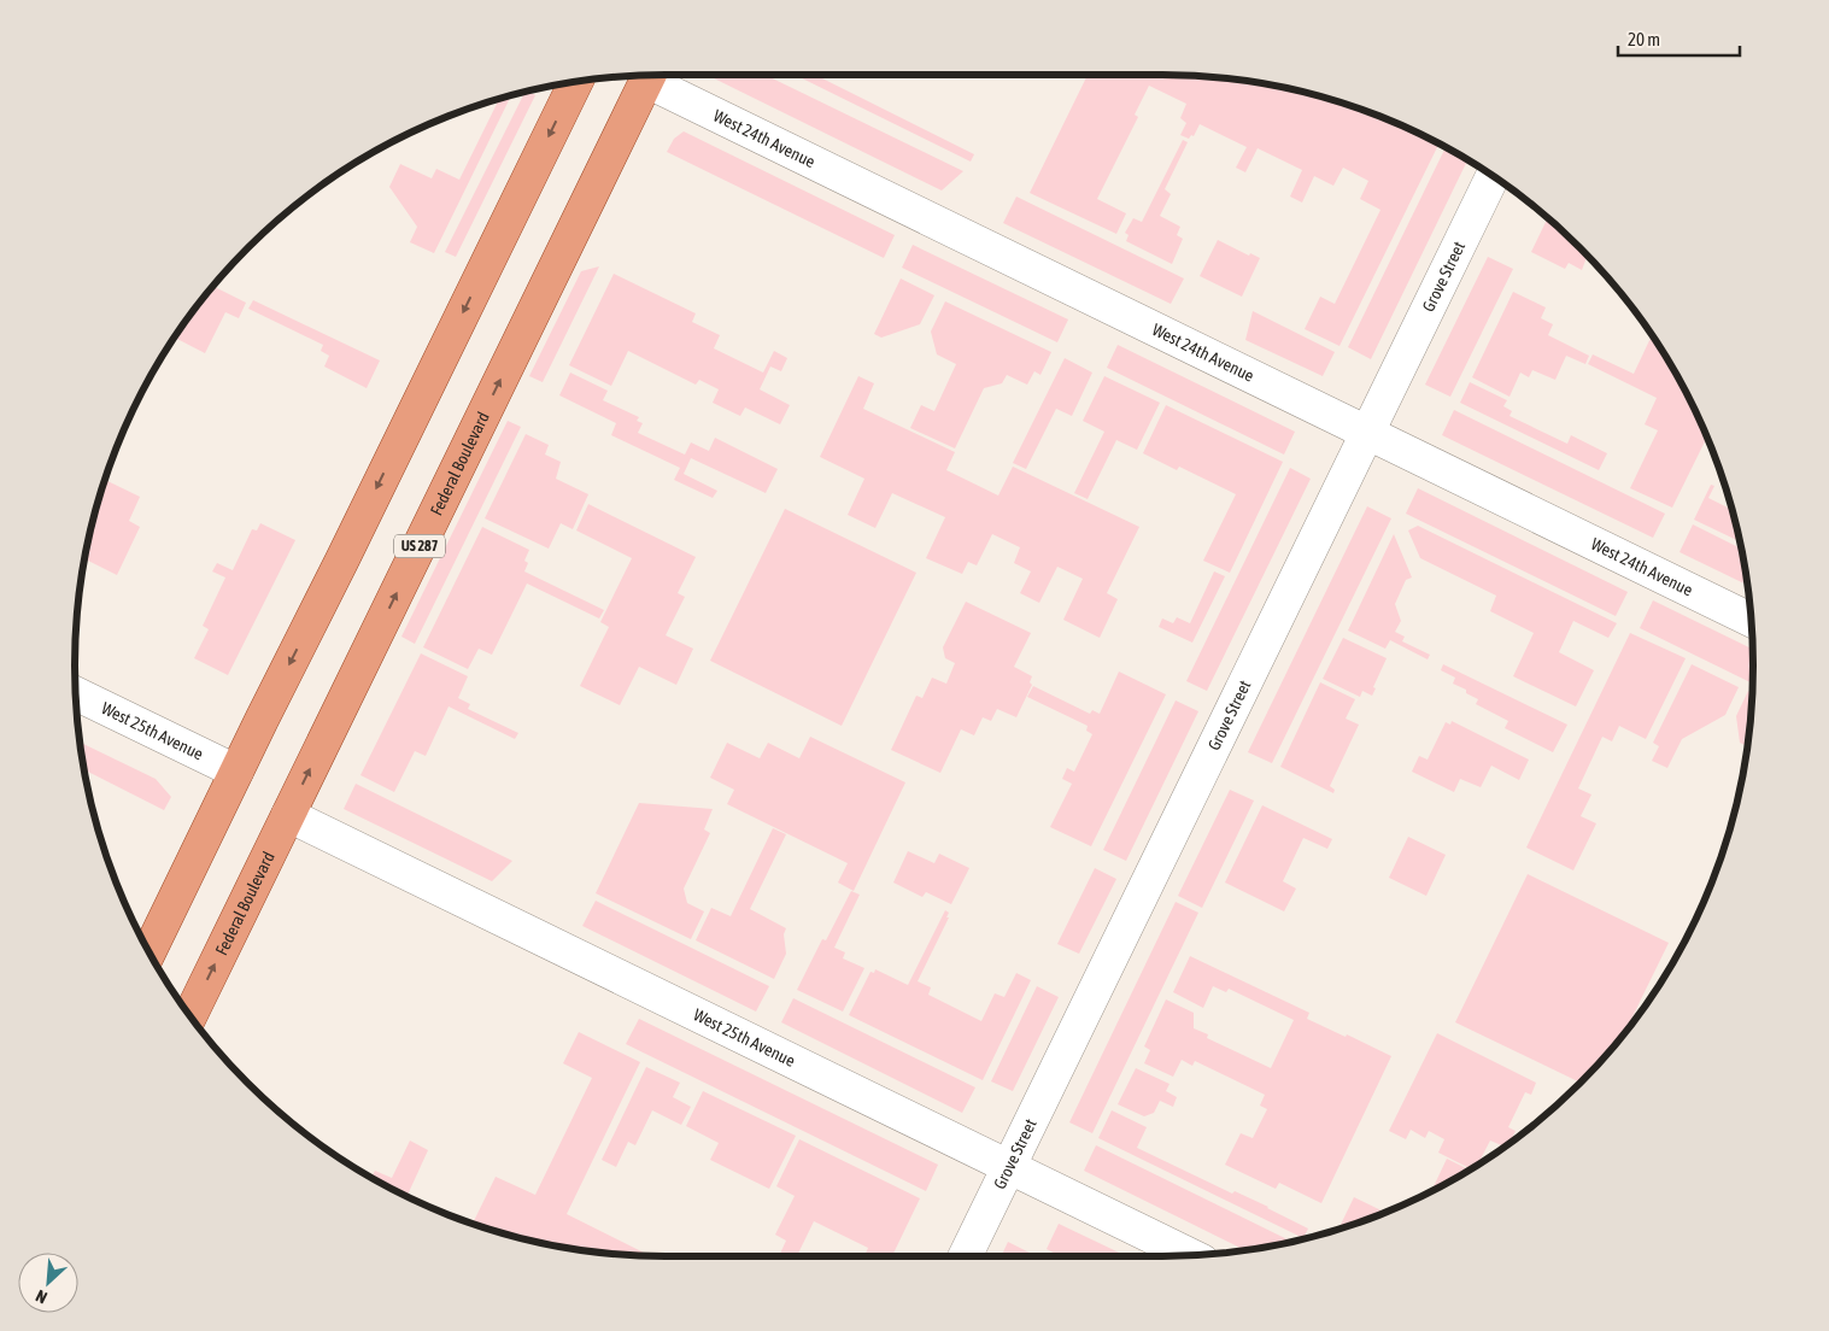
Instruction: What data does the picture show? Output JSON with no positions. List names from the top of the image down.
{
  "streets": {
    "main road": ["Federal Boulevard", "US 287"],
    "street": ["West 24th Avenue", "Grove Street", "West 25th Avenue"]
  },
  "crossings": [
    ["West 24th Avenue", "Grove Street"],
    ["Grove Street", "West 25th Avenue"],
    ["Federal Boulevard", "West 25th Avenue"]
  ],
  "scale_bar": "20 m",
  "north": "bottom left"
}
